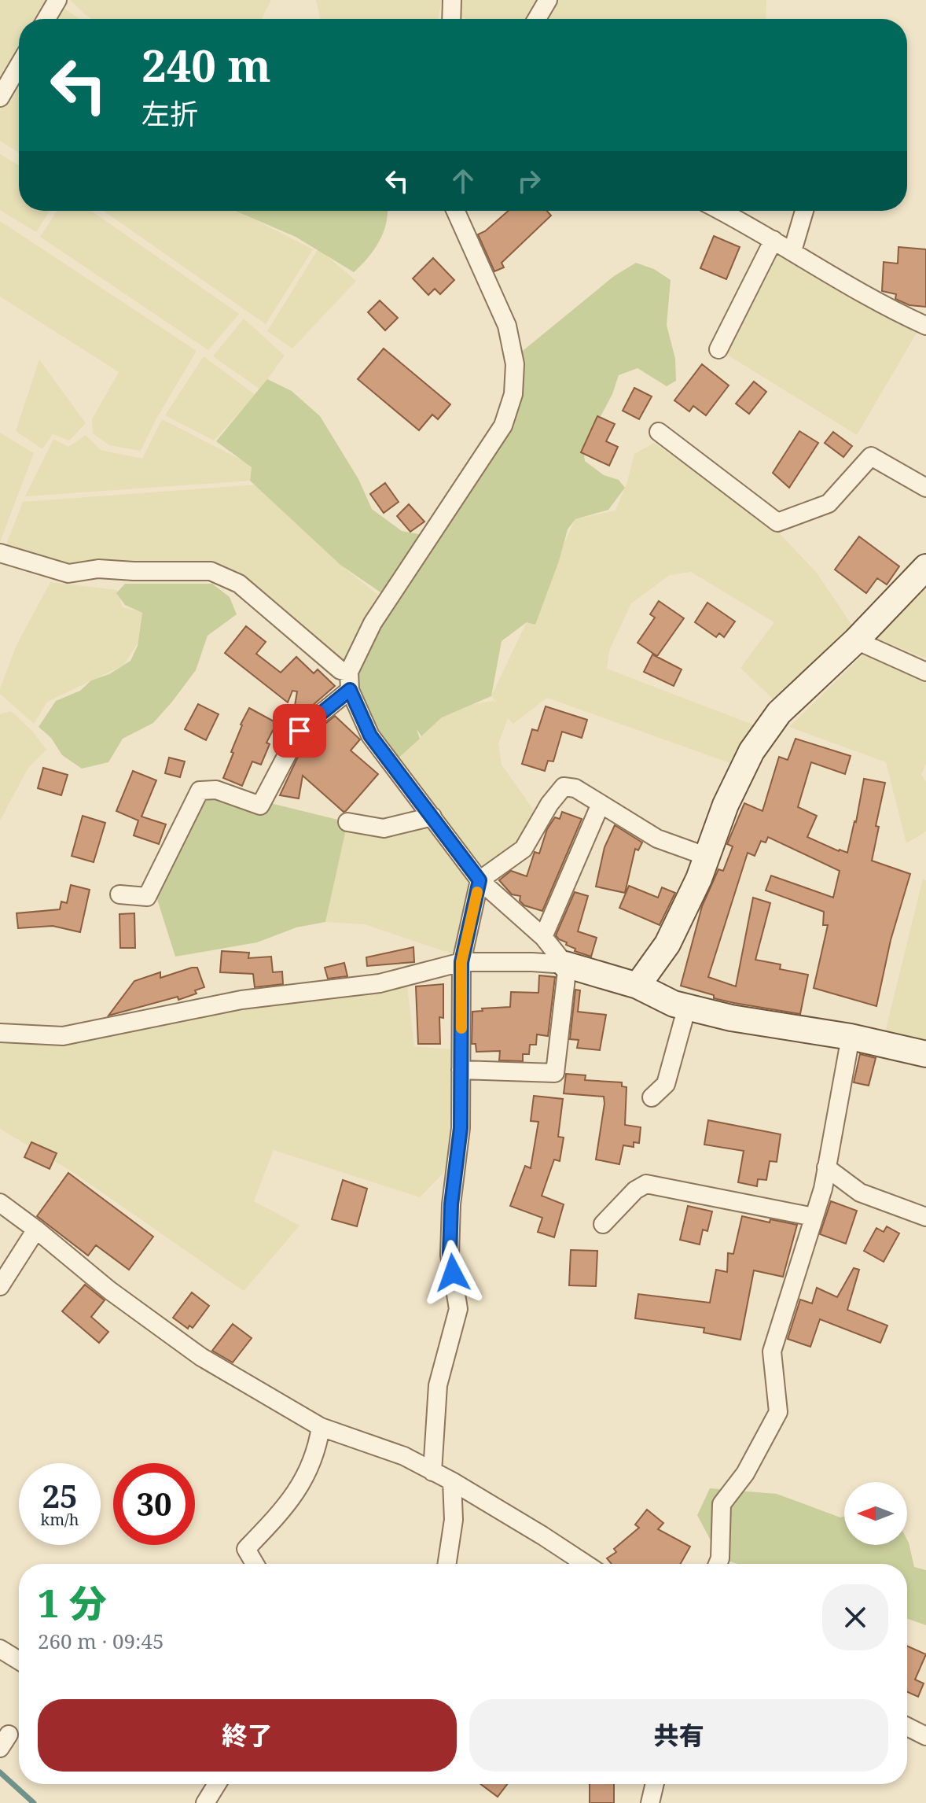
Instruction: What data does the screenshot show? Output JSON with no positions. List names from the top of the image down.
{
  "north": "left",
  "page": {
    "turn": ["240 m", "左折"],
    "speed": "25 km/h",
    "limit": "30",
    "heading": ["1 分", "260 m · 09:45"],
    "buttons": ["終了", "共有"]
  }
}
